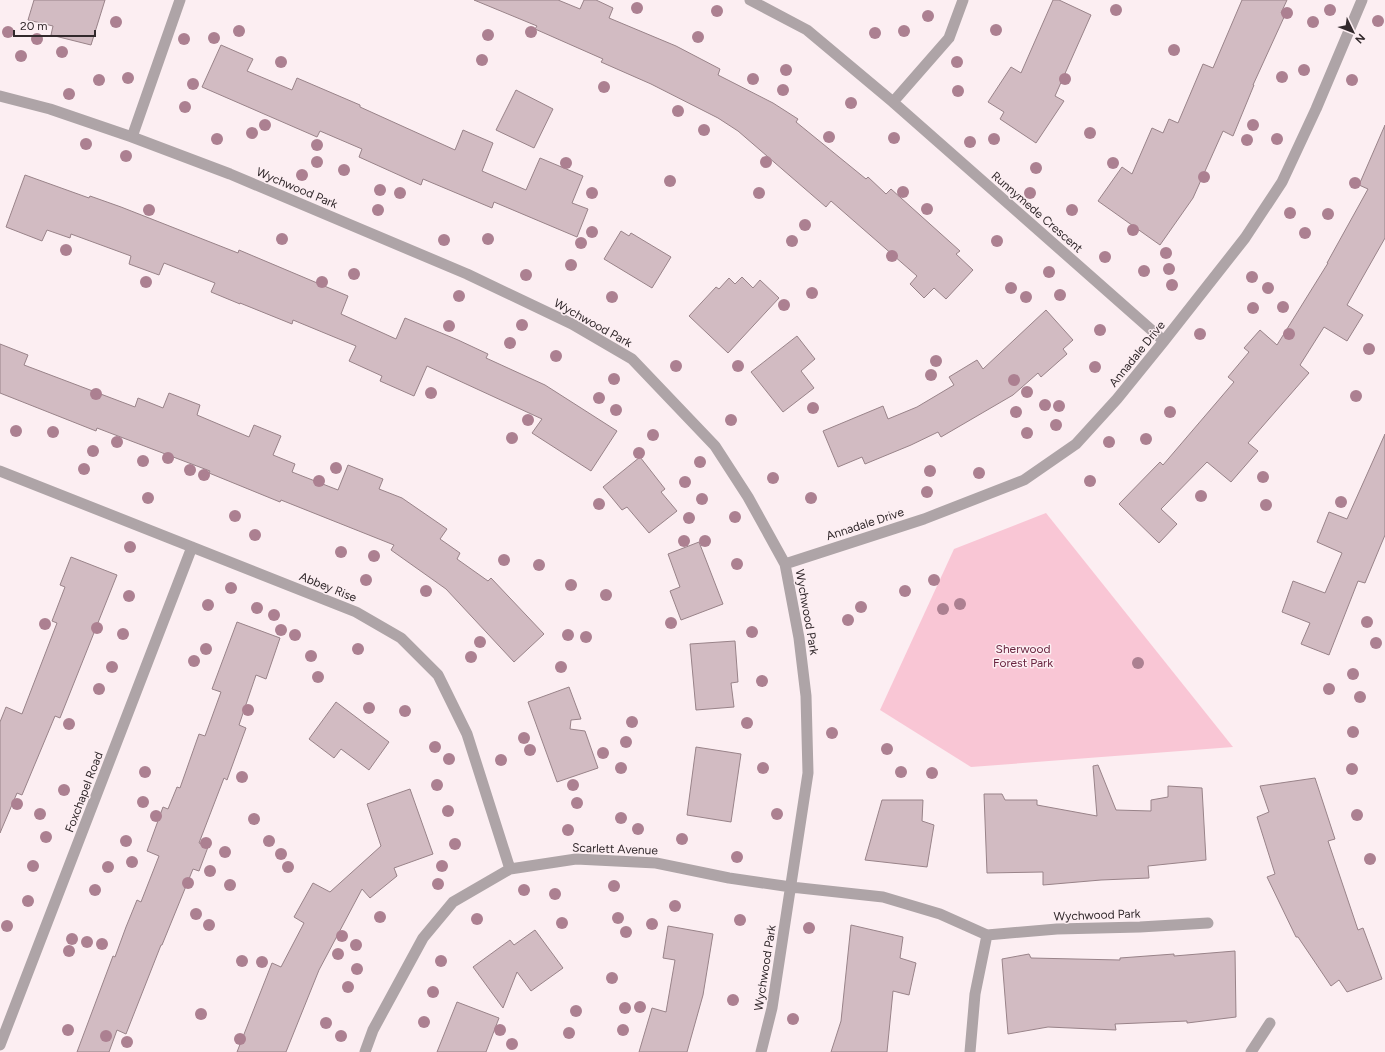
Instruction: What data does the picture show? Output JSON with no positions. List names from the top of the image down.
{
  "streets": {
    "street": [
      "Wychwood Park",
      "Runnymede Crescent",
      "Annadale Drive",
      "Abbey Rise",
      "Foxchapel Road",
      "Scarlett Avenue"
    ]
  },
  "crossings": [
    ["Wychwood Park", "Annadale Drive"],
    ["Wychwood Park", "Scarlett Avenue"],
    ["Runnymede Crescent", "Annadale Drive"],
    ["Abbey Rise", "Foxchapel Road"],
    ["Abbey Rise", "Scarlett Avenue"]
  ],
  "parks": ["Sherwood Forest Park"],
  "scale_bar": "20 m",
  "north": "bottom right"
}
